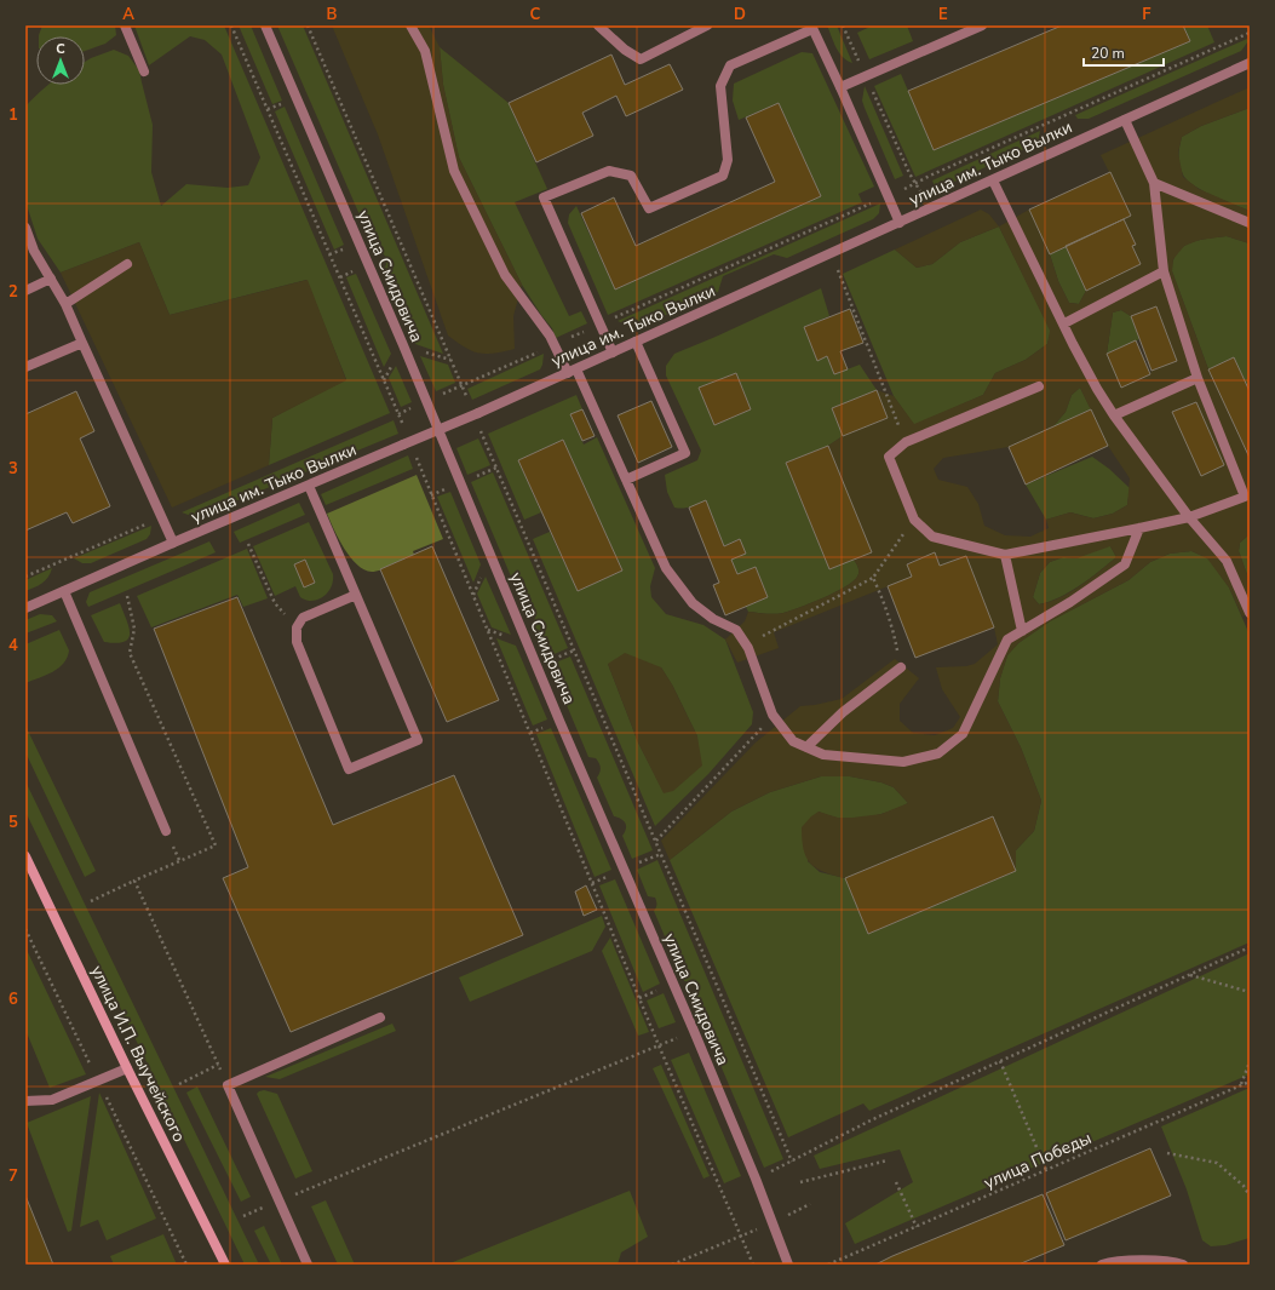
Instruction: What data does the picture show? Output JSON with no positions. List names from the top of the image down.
{
  "streets": {
    "main road": ["улица И.П. Выучейского"],
    "street": ["улица им. Тыко Вылки", "улица Смидовича"],
    "path": ["улица Победы"]
  },
  "crossings": [
    ["улица им. Тыко Вылки", "улица Смидовича"]
  ],
  "scale_bar": "20 m",
  "north": "top",
  "grid": {
    "columns": [
      "A",
      "B",
      "C",
      "D",
      "E",
      "F"
    ],
    "rows": [
      "1",
      "2",
      "3",
      "4",
      "5",
      "6",
      "7"
    ]
  }
}
